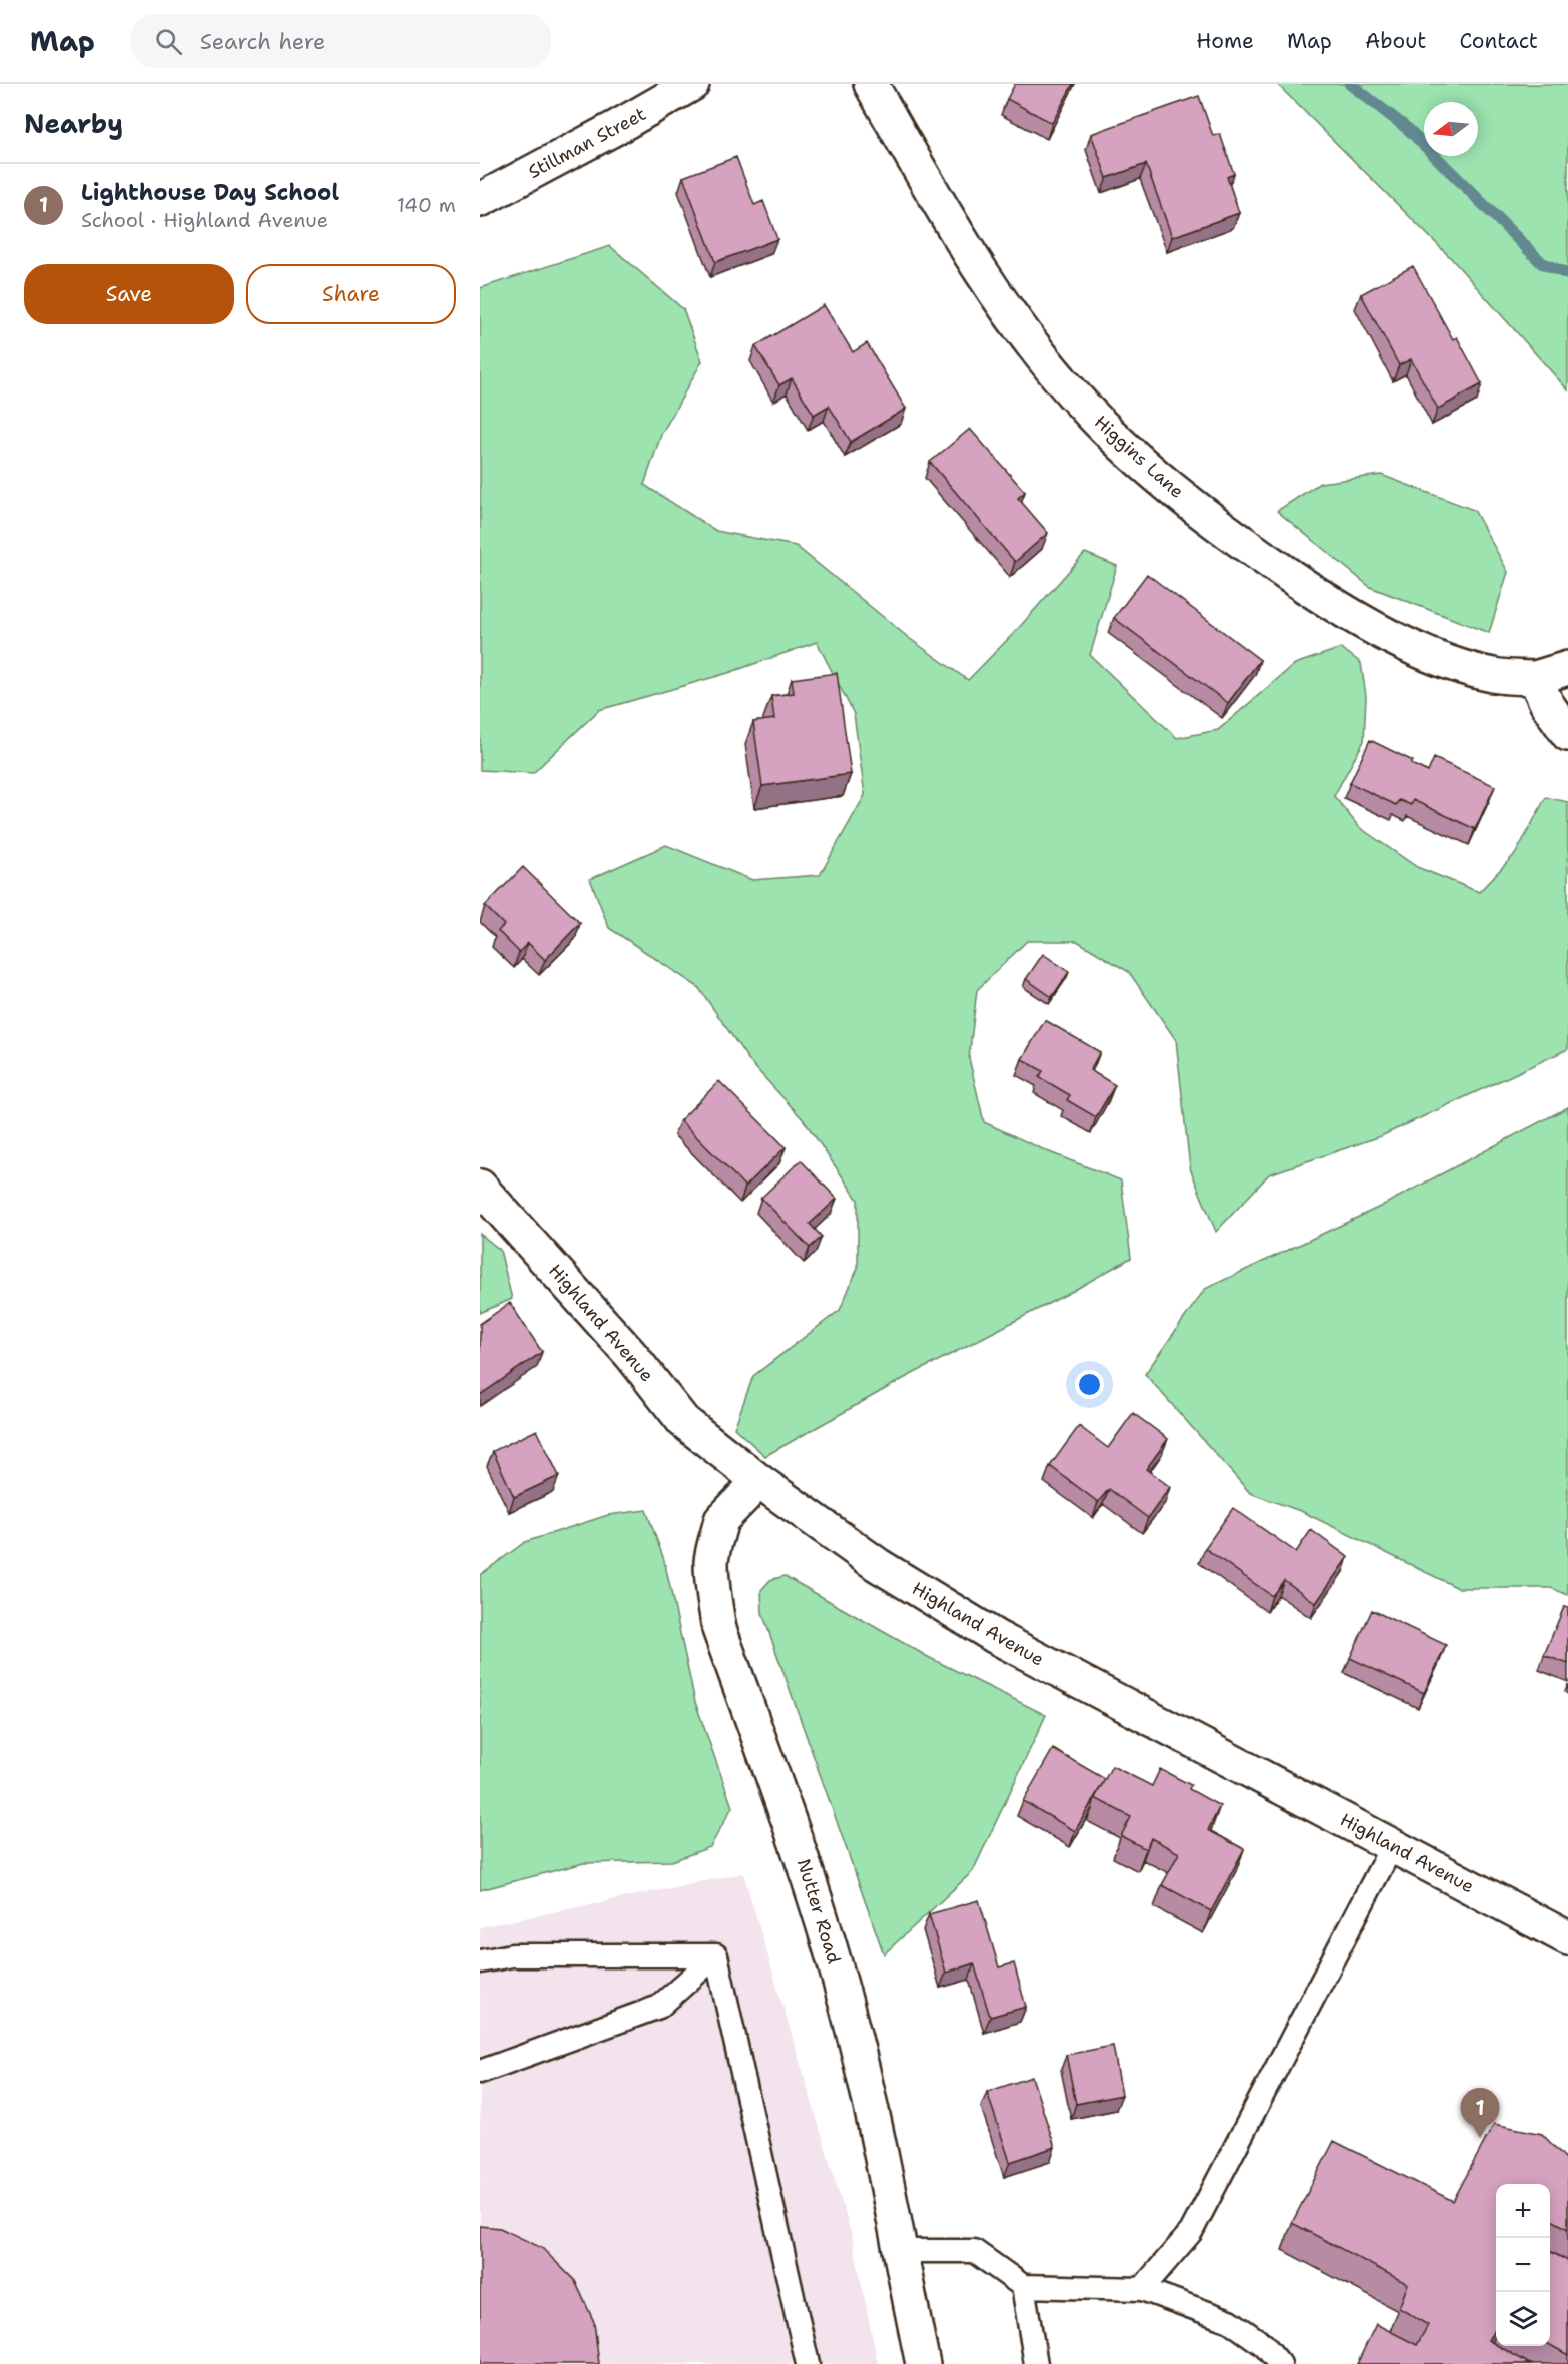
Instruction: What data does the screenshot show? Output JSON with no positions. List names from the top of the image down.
{
  "streets": {
    "street": [
      "Stillman Street",
      "Higgins Lane",
      "Highland Avenue",
      "Nutter Road"
    ]
  },
  "crossings": [
    ["Highland Avenue", "Nutter Road"]
  ],
  "north": "left",
  "page": {
    "header": "Map",
    "search": "Search here",
    "nav": [
      "Home",
      "Map",
      "About",
      "Contact"
    ],
    "heading": "Nearby",
    "list": [
      {
        "mark": "1",
        "name": "Lighthouse Day School",
        "note": "School · Highland Avenue",
        "value": "140 m"
      }
    ],
    "buttons": ["Save", "Share"],
    "pins": "1",
    "map_buttons": ["+", "−"]
  }
}
